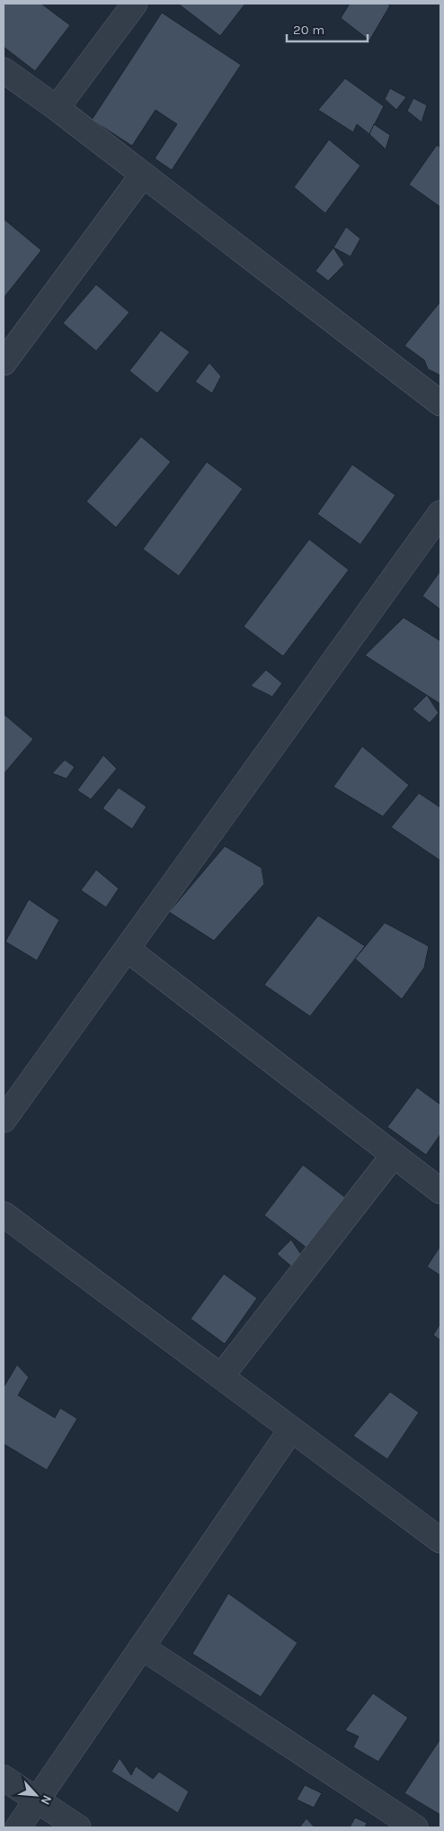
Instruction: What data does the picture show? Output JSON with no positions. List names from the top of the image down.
{
  "scale_bar": "20 m",
  "north": "bottom right"
}
